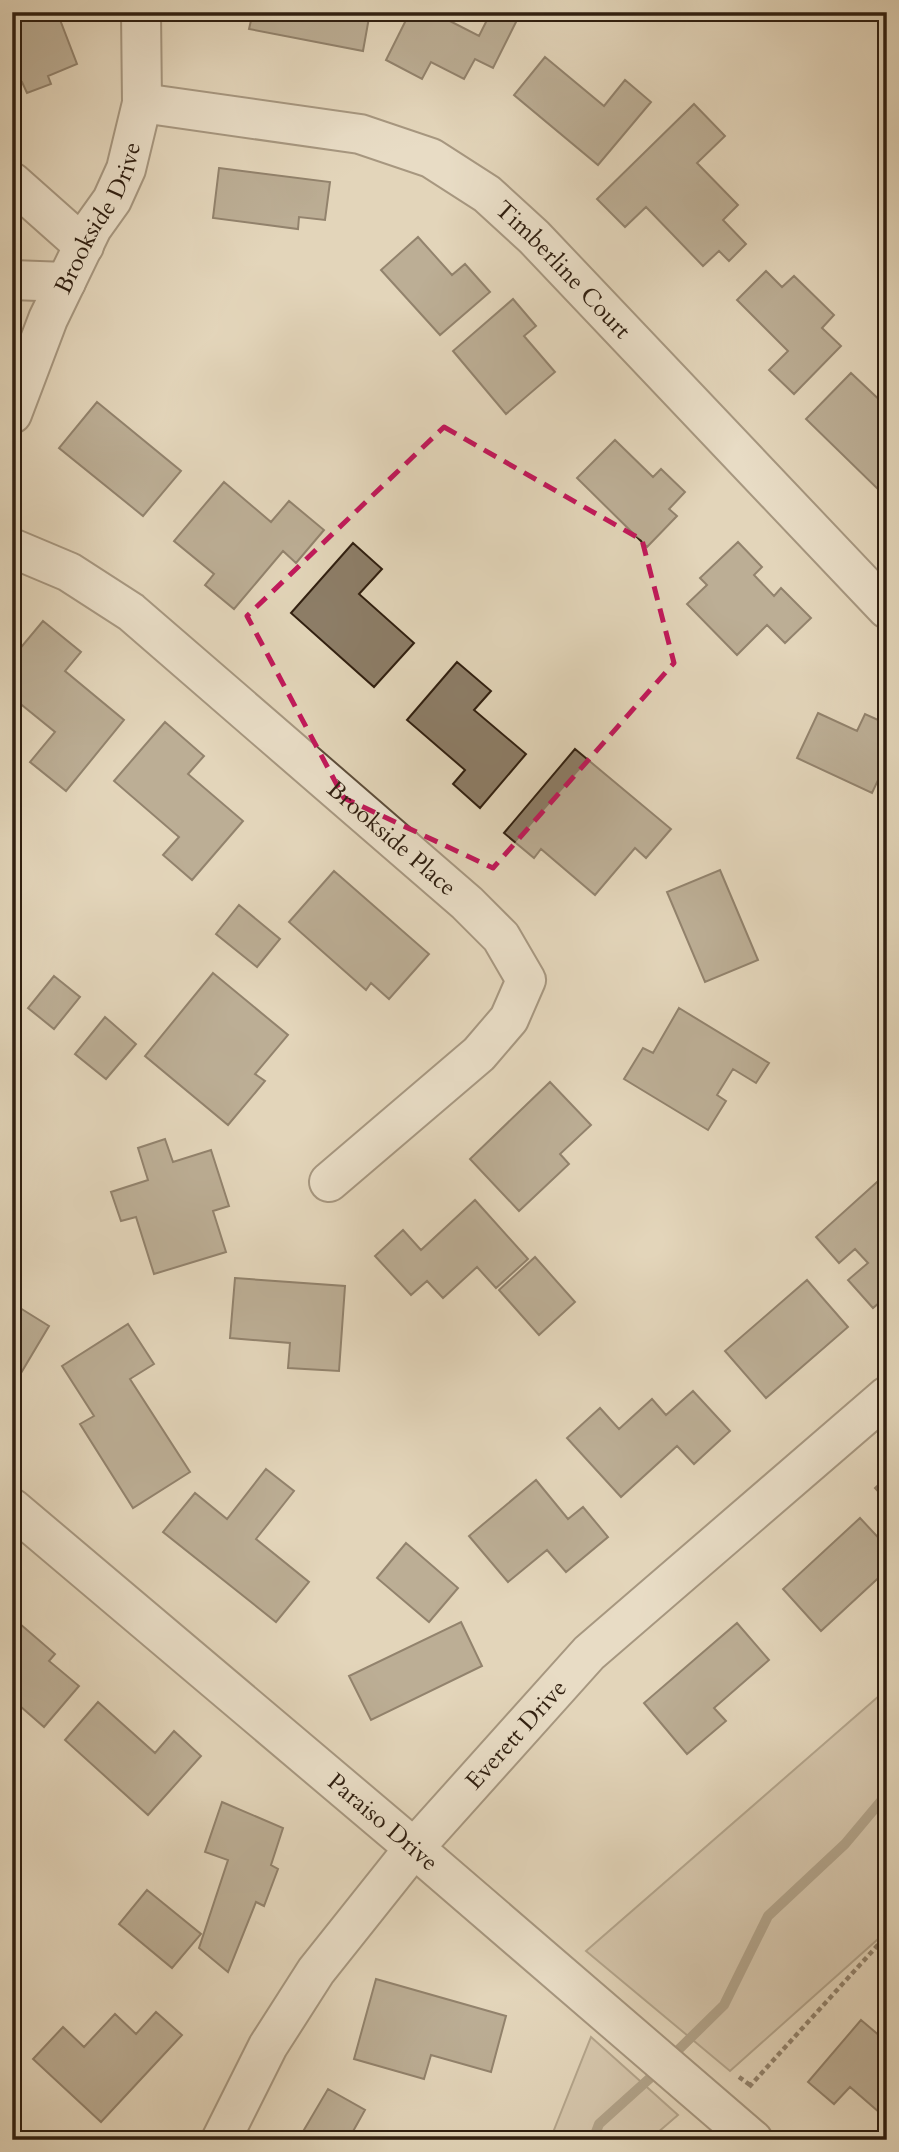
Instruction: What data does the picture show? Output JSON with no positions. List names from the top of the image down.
{
  "streets": {
    "street": [
      "Brookside Drive",
      "Timberline Court",
      "Brookside Place",
      "Everett Drive",
      "Paraiso Drive"
    ]
  },
  "crossings": [
    ["Brookside Drive", "Timberline Court"],
    ["Everett Drive", "Paraiso Drive"]
  ]
}
